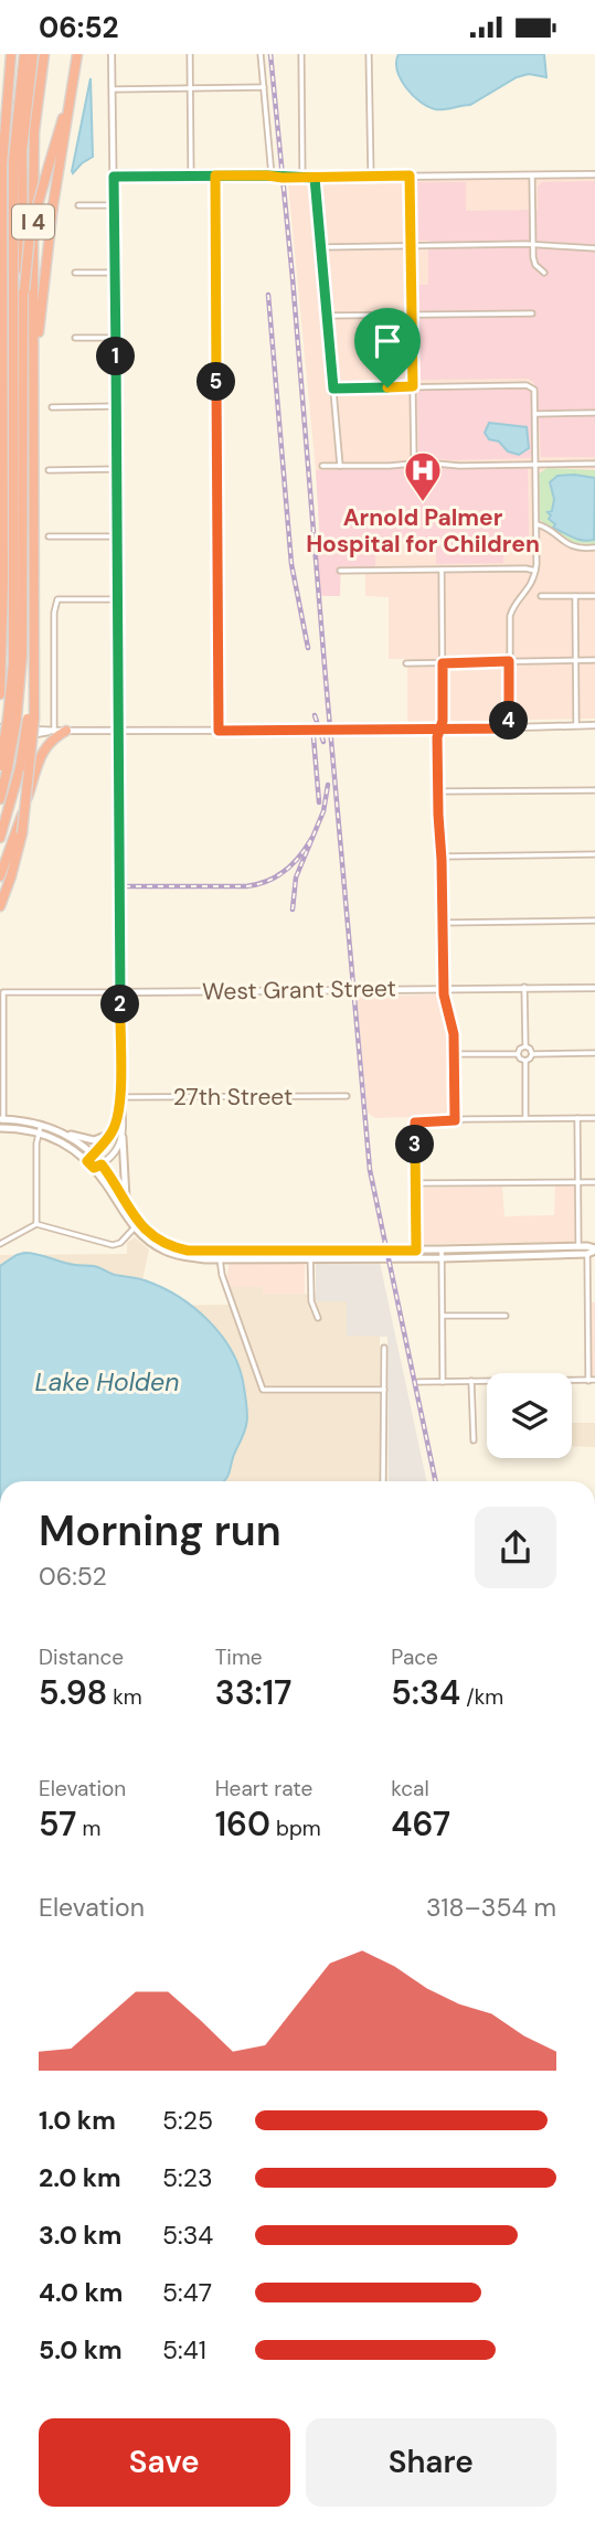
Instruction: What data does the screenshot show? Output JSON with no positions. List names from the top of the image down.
{
  "streets": {
    "highway": ["I 4"],
    "street": ["West Grant Street", "27th Street"]
  },
  "water": ["Lake Holden"],
  "places": {
    "hospital": ["Arnold Palmer Hospital for Children"]
  },
  "page": {
    "status": "06:52",
    "pins": [
      "1",
      "5",
      "4",
      "2",
      "3"
    ],
    "heading": ["Morning run", "06:52"],
    "stats": [
      ["Distance", "5.98 km"],
      ["Time", "33:17"],
      ["Pace", "5:34 /km"],
      ["Elevation", "57 m"],
      ["Heart rate", "160 bpm"],
      ["kcal", "467"]
    ],
    "chart": ["Elevation", "318–354 m"],
    "list": [
      {
        "name": "1.0 km",
        "note": "5:25"
      },
      {
        "name": "2.0 km",
        "note": "5:23"
      },
      {
        "name": "3.0 km",
        "note": "5:34"
      },
      {
        "name": "4.0 km",
        "note": "5:47"
      },
      {
        "name": "5.0 km",
        "note": "5:41"
      }
    ],
    "buttons": ["Save", "Share"]
  }
}
